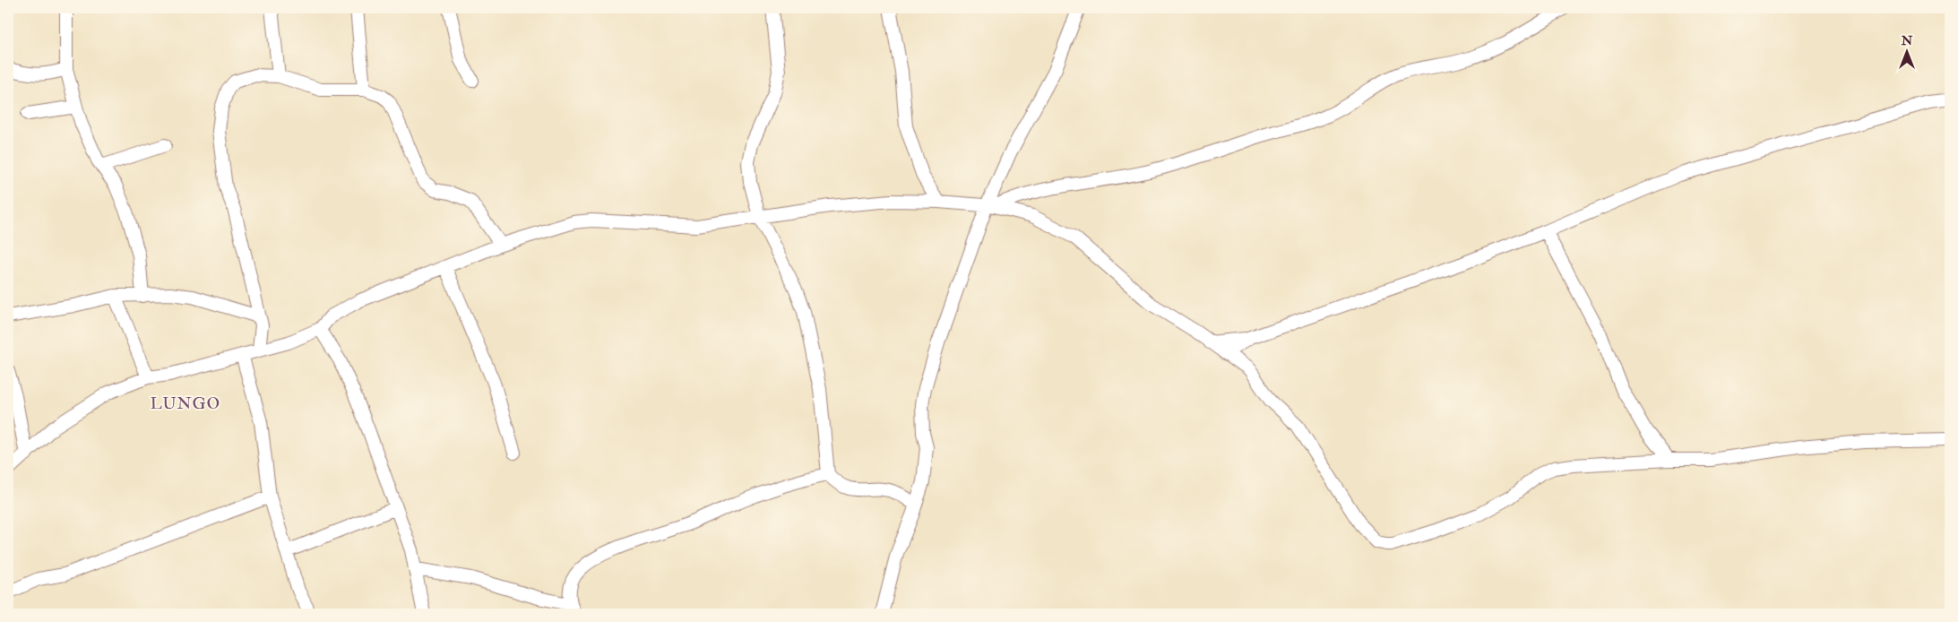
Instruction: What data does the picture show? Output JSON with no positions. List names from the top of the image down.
{
  "districts": ["LUNGO"],
  "north": "top"
}
